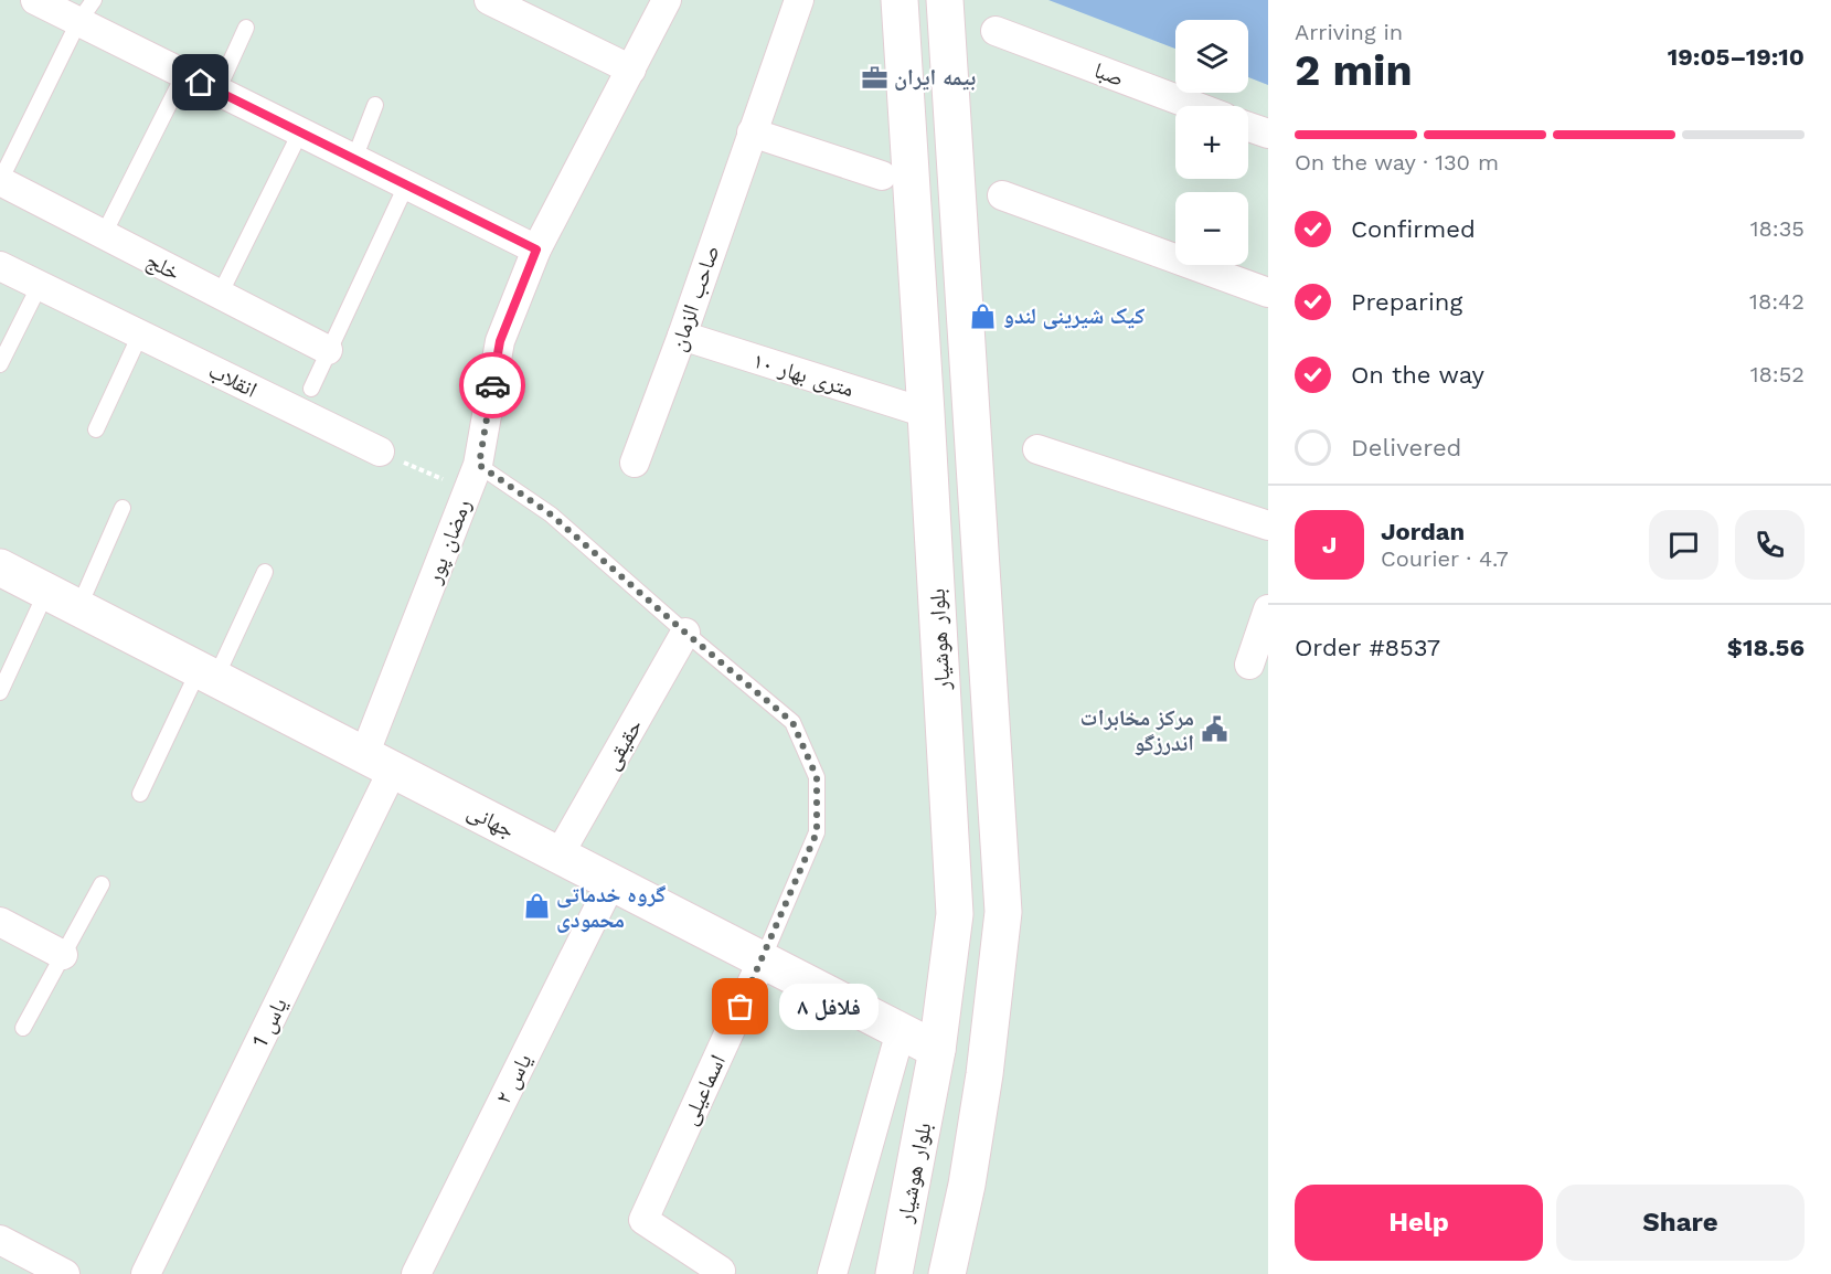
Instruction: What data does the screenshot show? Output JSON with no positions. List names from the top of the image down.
{
  "streets": {
    "main road": ["بلوار هوشیار", "جهانی"],
    "street": [
      "صبا",
      "خلج",
      "صاحب الزمان",
      "۱۰ متری بهار",
      "انقلاب",
      "رمضان پور",
      "حقیقی",
      "یاس 1",
      "یاس ۲",
      "اسماعیلی"
    ]
  },
  "crossings": [
    ["صاحب الزمان", "۱۰ متری بهار"],
    ["۱۰ متری بهار", "بلوار هوشیار"],
    ["رمضان پور", "جهانی"],
    ["رمضان پور", "یاس 1"],
    ["بلوار هوشیار", "جهانی"],
    ["حقیقی", "جهانی"],
    ["جهانی", "یاس 1"],
    ["جهانی", "یاس ۲"],
    ["جهانی", "اسماعیلی"]
  ],
  "places": {
    "office": ["بیمه ایران"],
    "shop": ["کیک شیرینی لندو", "گروه خدماتی محمودی"],
    "public building": ["مرکز مخابرات اندرزگو"],
    "other": ["فلافل ۸"]
  },
  "page": {
    "heading": ["2 min", "Arriving in", "19:05–19:10"],
    "panel": [
      "Jordan",
      "Courier · 4.7",
      "Order #8537",
      "$18.56"
    ],
    "map_buttons": ["+", "−"],
    "bar": "On the way · 130 m",
    "list": [
      ["Confirmed", "18:35"],
      ["Preparing", "18:42"],
      ["On the way", "18:52"],
      "Delivered"
    ],
    "round": "J",
    "bubble": "فلافل ۸",
    "buttons": ["Help", "Share"]
  }
}
